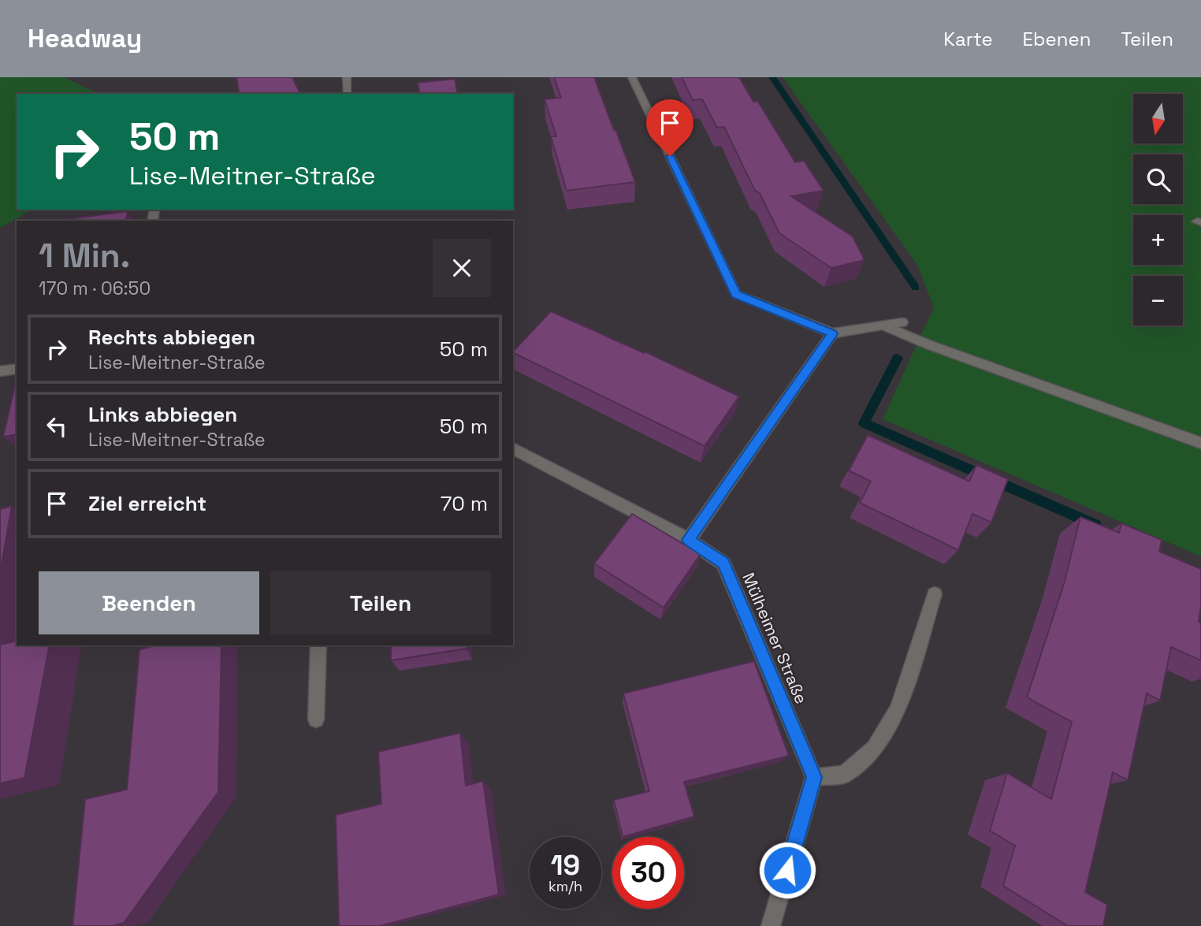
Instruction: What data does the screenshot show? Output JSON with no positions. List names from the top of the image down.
{
  "streets": {
    "street": ["Mülheimer Straße"]
  },
  "north": "bottom",
  "page": {
    "header": "Headway",
    "nav": ["Karte", "Ebenen", "Teilen"],
    "map_buttons": ["+", "−"],
    "turn": ["50 m", "Lise-Meitner-Straße"],
    "heading": ["1 Min.", "170 m · 06:50"],
    "list": [
      {
        "name": "Rechts abbiegen",
        "note": "Lise-Meitner-Straße",
        "value": "50 m"
      },
      {
        "name": "Links abbiegen",
        "note": "Lise-Meitner-Straße",
        "value": "50 m"
      },
      {
        "name": "Ziel erreicht",
        "value": "70 m"
      }
    ],
    "buttons": ["Beenden", "Teilen"],
    "speed": "19 km/h",
    "limit": "30"
  }
}
